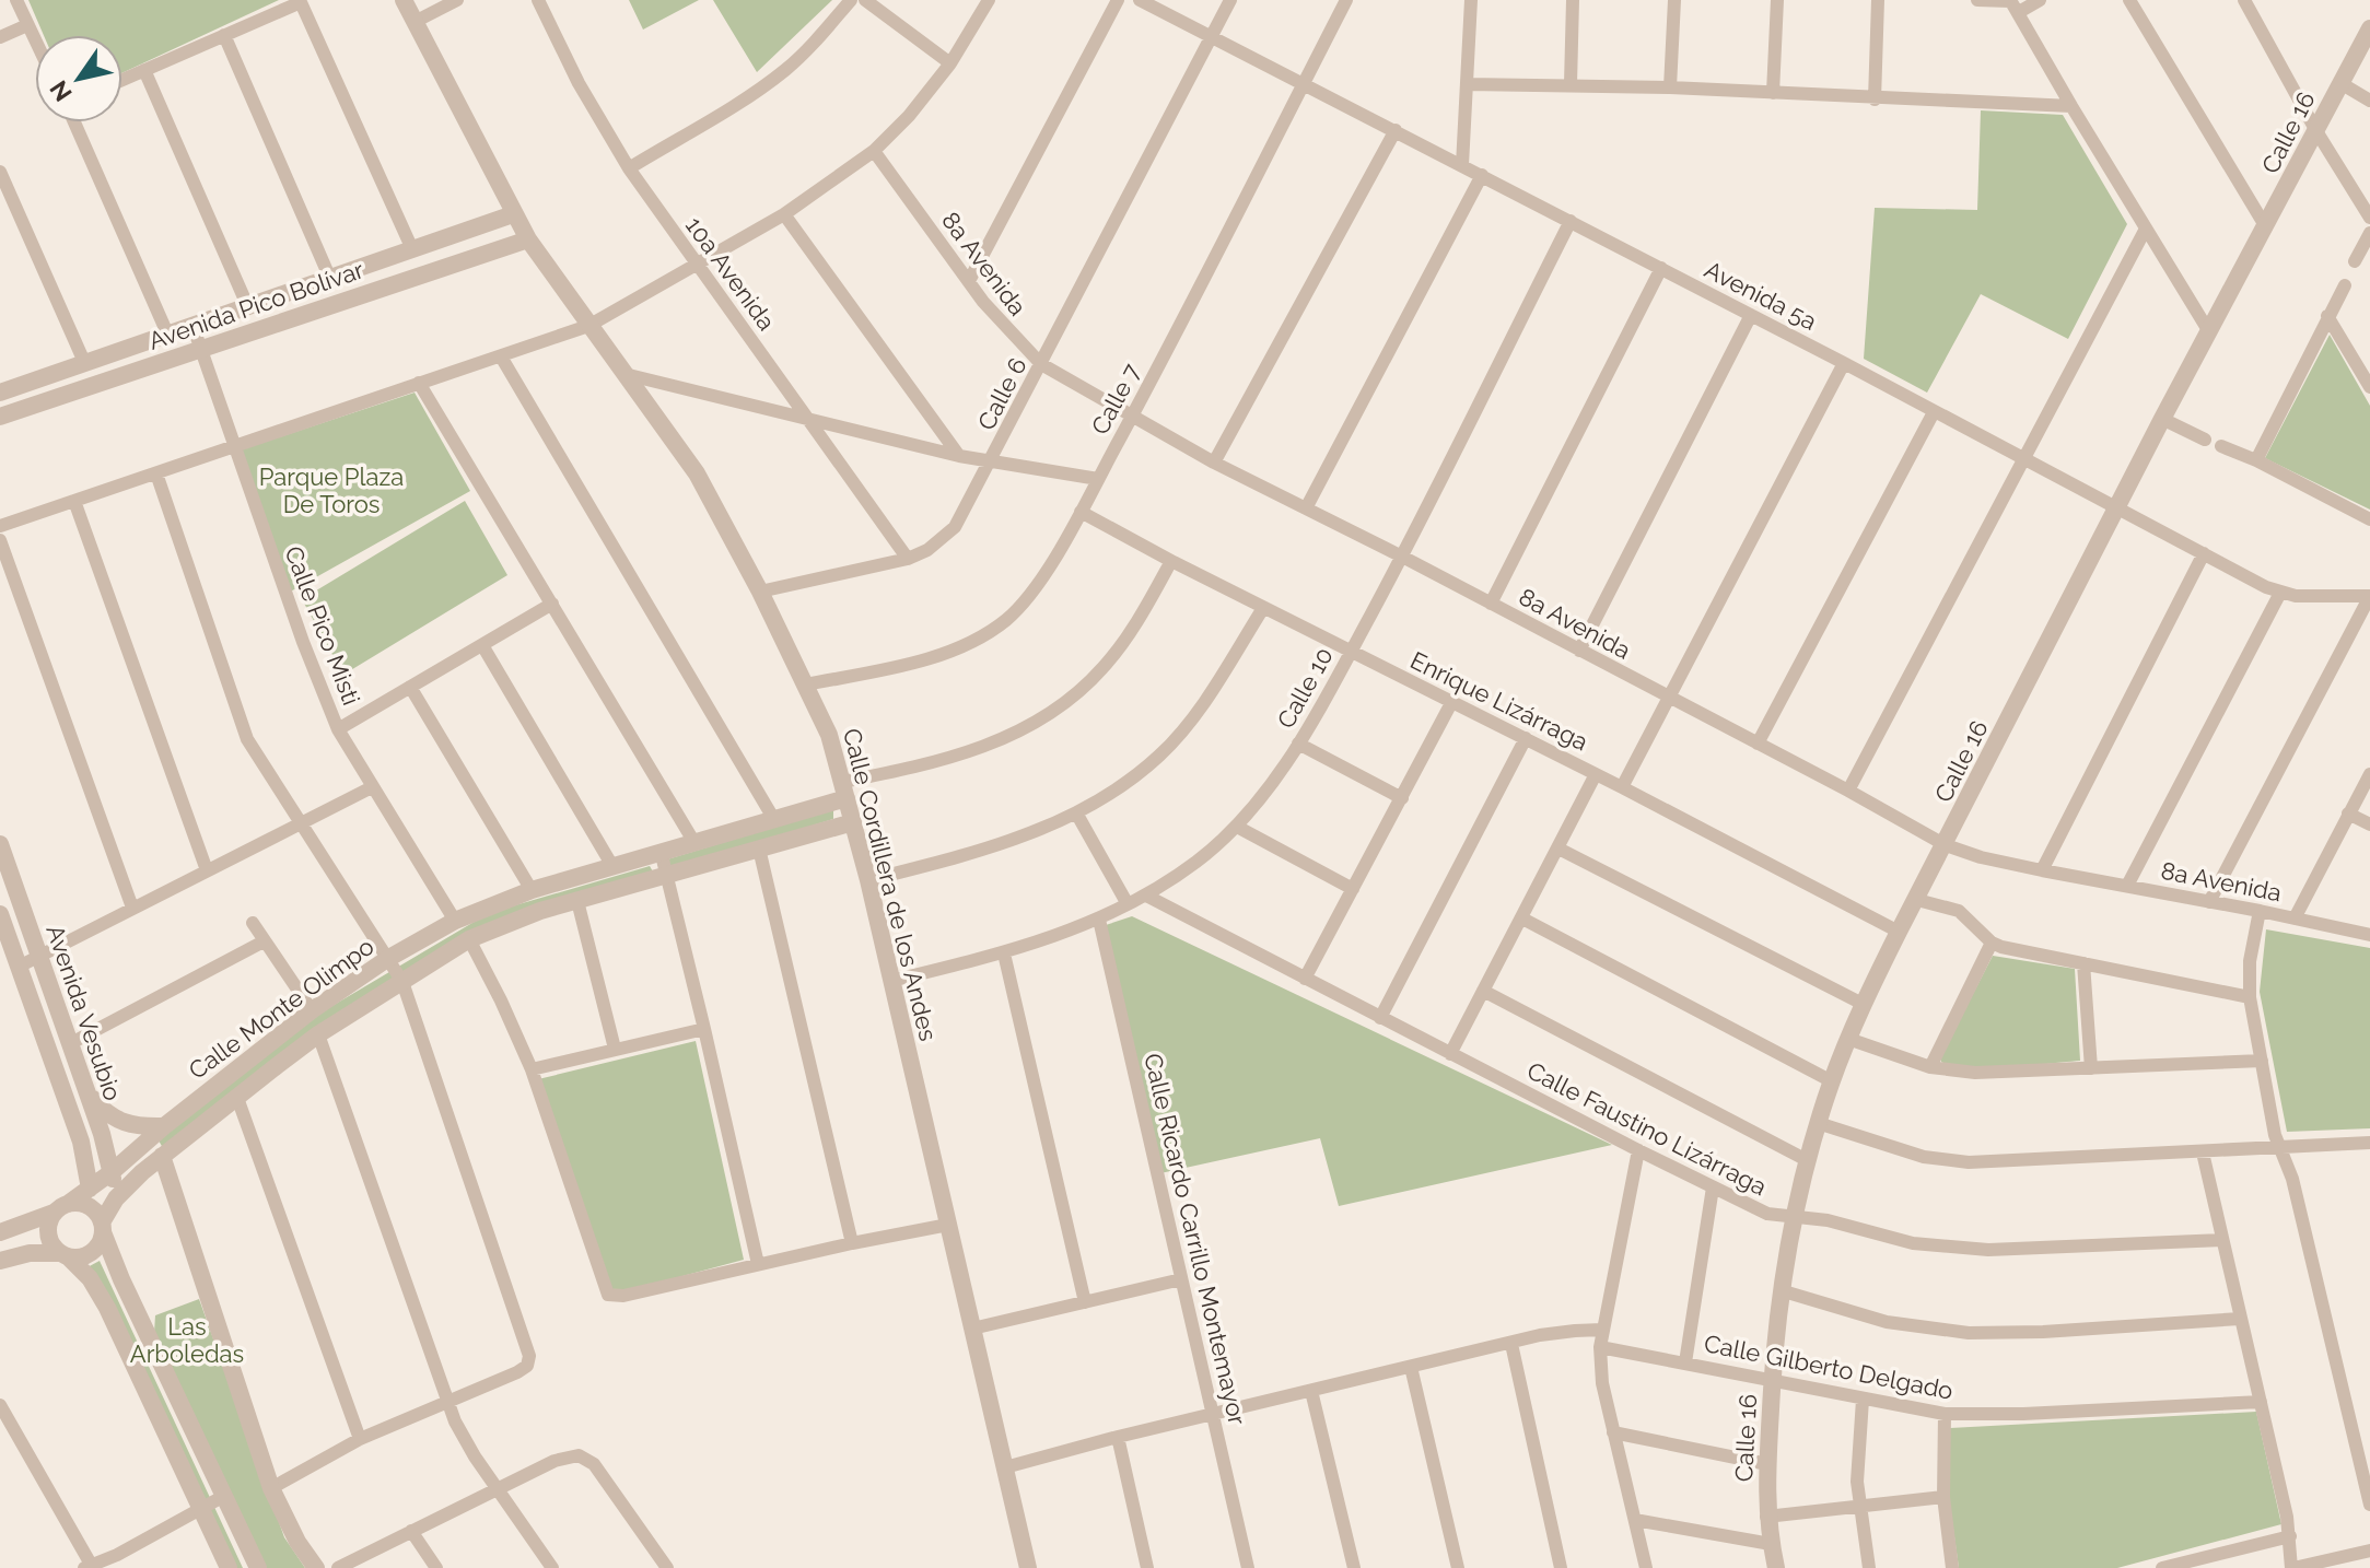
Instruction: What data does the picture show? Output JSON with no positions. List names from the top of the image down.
{
  "streets": {
    "street": [
      "Calle 16",
      "8a Avenida",
      "10a Avenida",
      "Avenida 5a",
      "Avenida Pico Bolívar",
      "Calle 6",
      "Calle 7",
      "Calle Pico Misti",
      "Calle 10",
      "Enrique Lizárraga",
      "Calle Cordillera de los Andes",
      "Calle Monte Olimpo",
      "Avenida Vesubio",
      "Calle Faustino Lizárraga",
      "Calle Ricardo Carrillo Montemayor",
      "Calle Gilberto Delgado"
    ]
  },
  "crossings": [
    ["Calle 16", "8a Avenida"],
    ["Calle 16", "Avenida 5a"],
    ["Calle 16", "Enrique Lizárraga"],
    ["Calle 16", "Calle Faustino Lizárraga"],
    ["Calle 16", "Calle Gilberto Delgado"],
    ["8a Avenida", "Calle 6"],
    ["8a Avenida", "Calle 7"],
    ["8a Avenida", "Calle 10"],
    ["10a Avenida", "Calle 6"],
    ["Avenida 5a", "Calle 6"],
    ["Avenida 5a", "Calle 7"],
    ["Avenida 5a", "Calle 10"],
    ["Avenida Pico Bolívar", "Calle Pico Misti"],
    ["Avenida Pico Bolívar", "Calle Cordillera de los Andes"],
    ["Calle 6", "Calle Cordillera de los Andes"],
    ["Calle 7", "Enrique Lizárraga"],
    ["Calle 7", "Calle Cordillera de los Andes"],
    ["Calle Pico Misti", "Calle Monte Olimpo"],
    ["Calle 10", "Enrique Lizárraga"],
    ["Calle 10", "Calle Cordillera de los Andes"],
    ["Calle 10", "Calle Faustino Lizárraga"],
    ["Calle 10", "Calle Ricardo Carrillo Montemayor"],
    ["Calle Cordillera de los Andes", "Calle Monte Olimpo"],
    ["Calle Monte Olimpo", "Avenida Vesubio"]
  ],
  "parks": ["Parque Plaza De Toros", "Las Arboledas"],
  "north": "bottom left"
}
